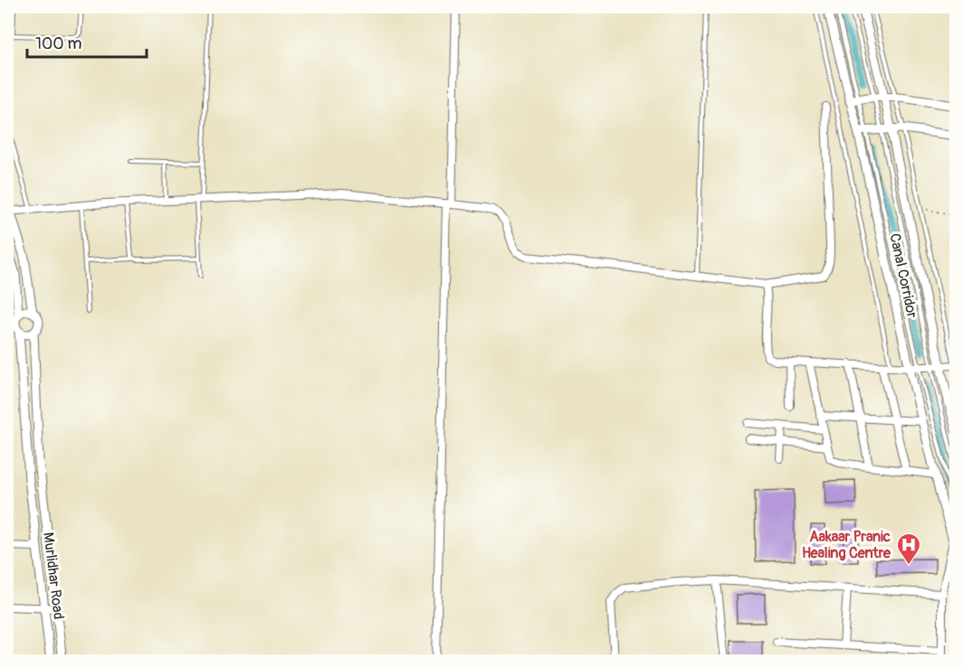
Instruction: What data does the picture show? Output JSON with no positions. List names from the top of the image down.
{
  "streets": {
    "street": ["Canal Corridor", "Murlidhar Road"]
  },
  "places": {
    "hospital": ["Aakaar Pranic Healing Centre"]
  },
  "scale_bar": "100 m"
}
